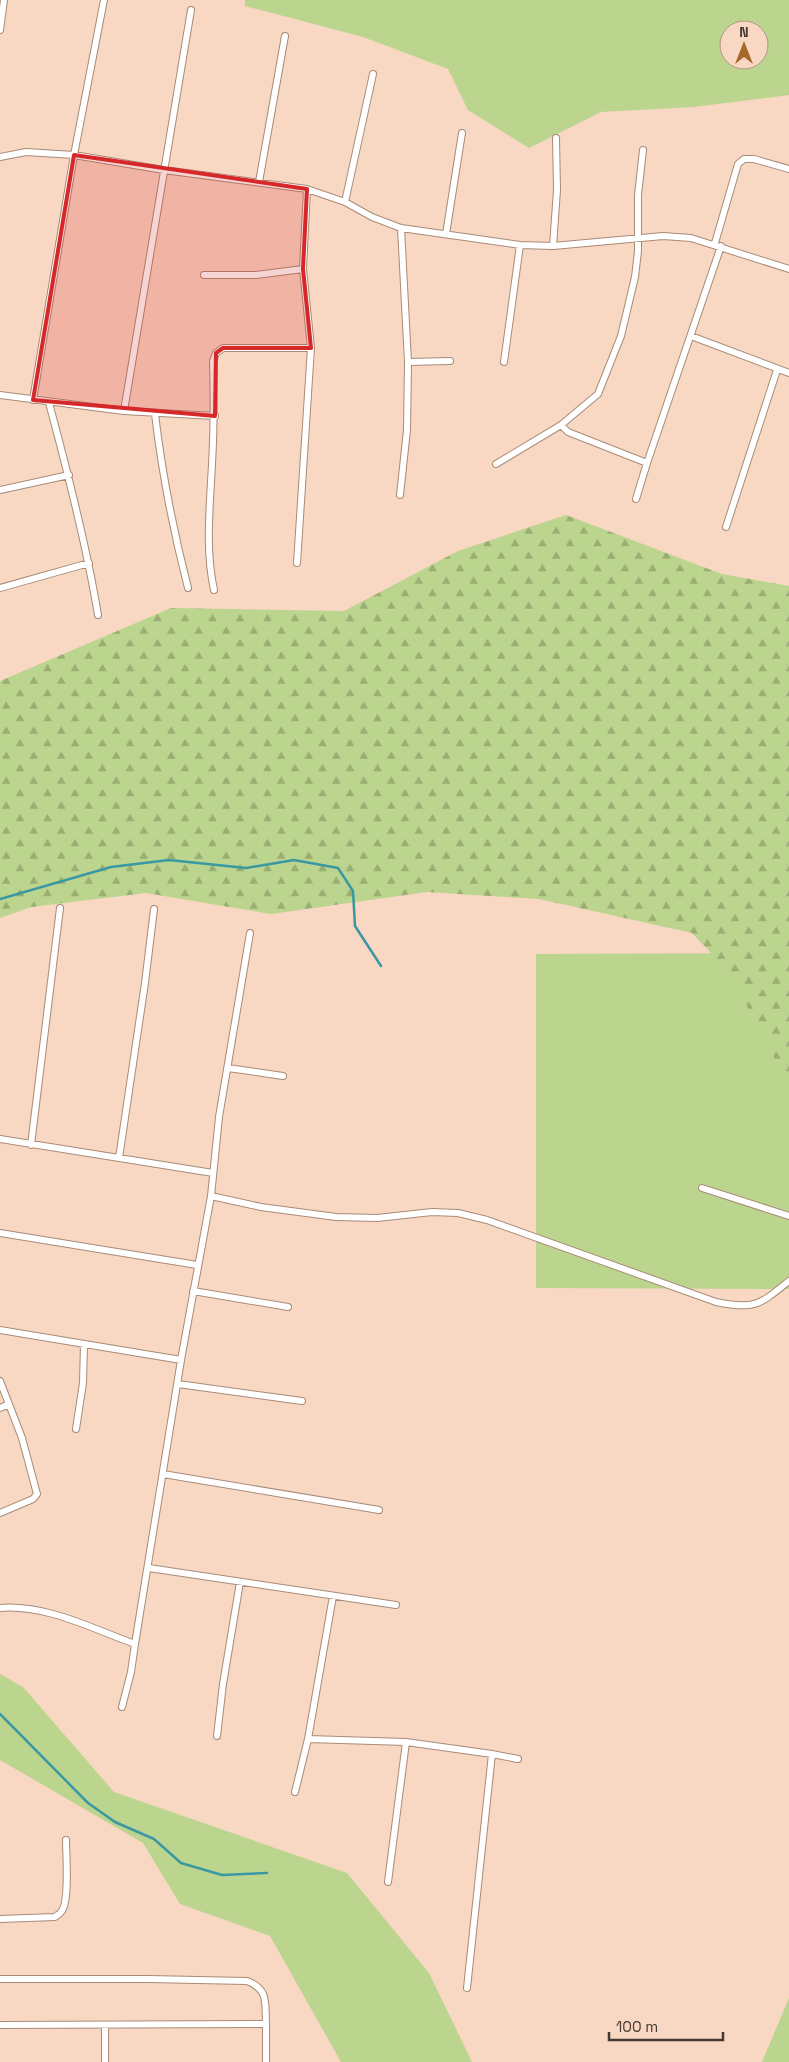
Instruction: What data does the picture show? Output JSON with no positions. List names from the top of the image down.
{
  "scale_bar": "100 m",
  "north": "top"
}
